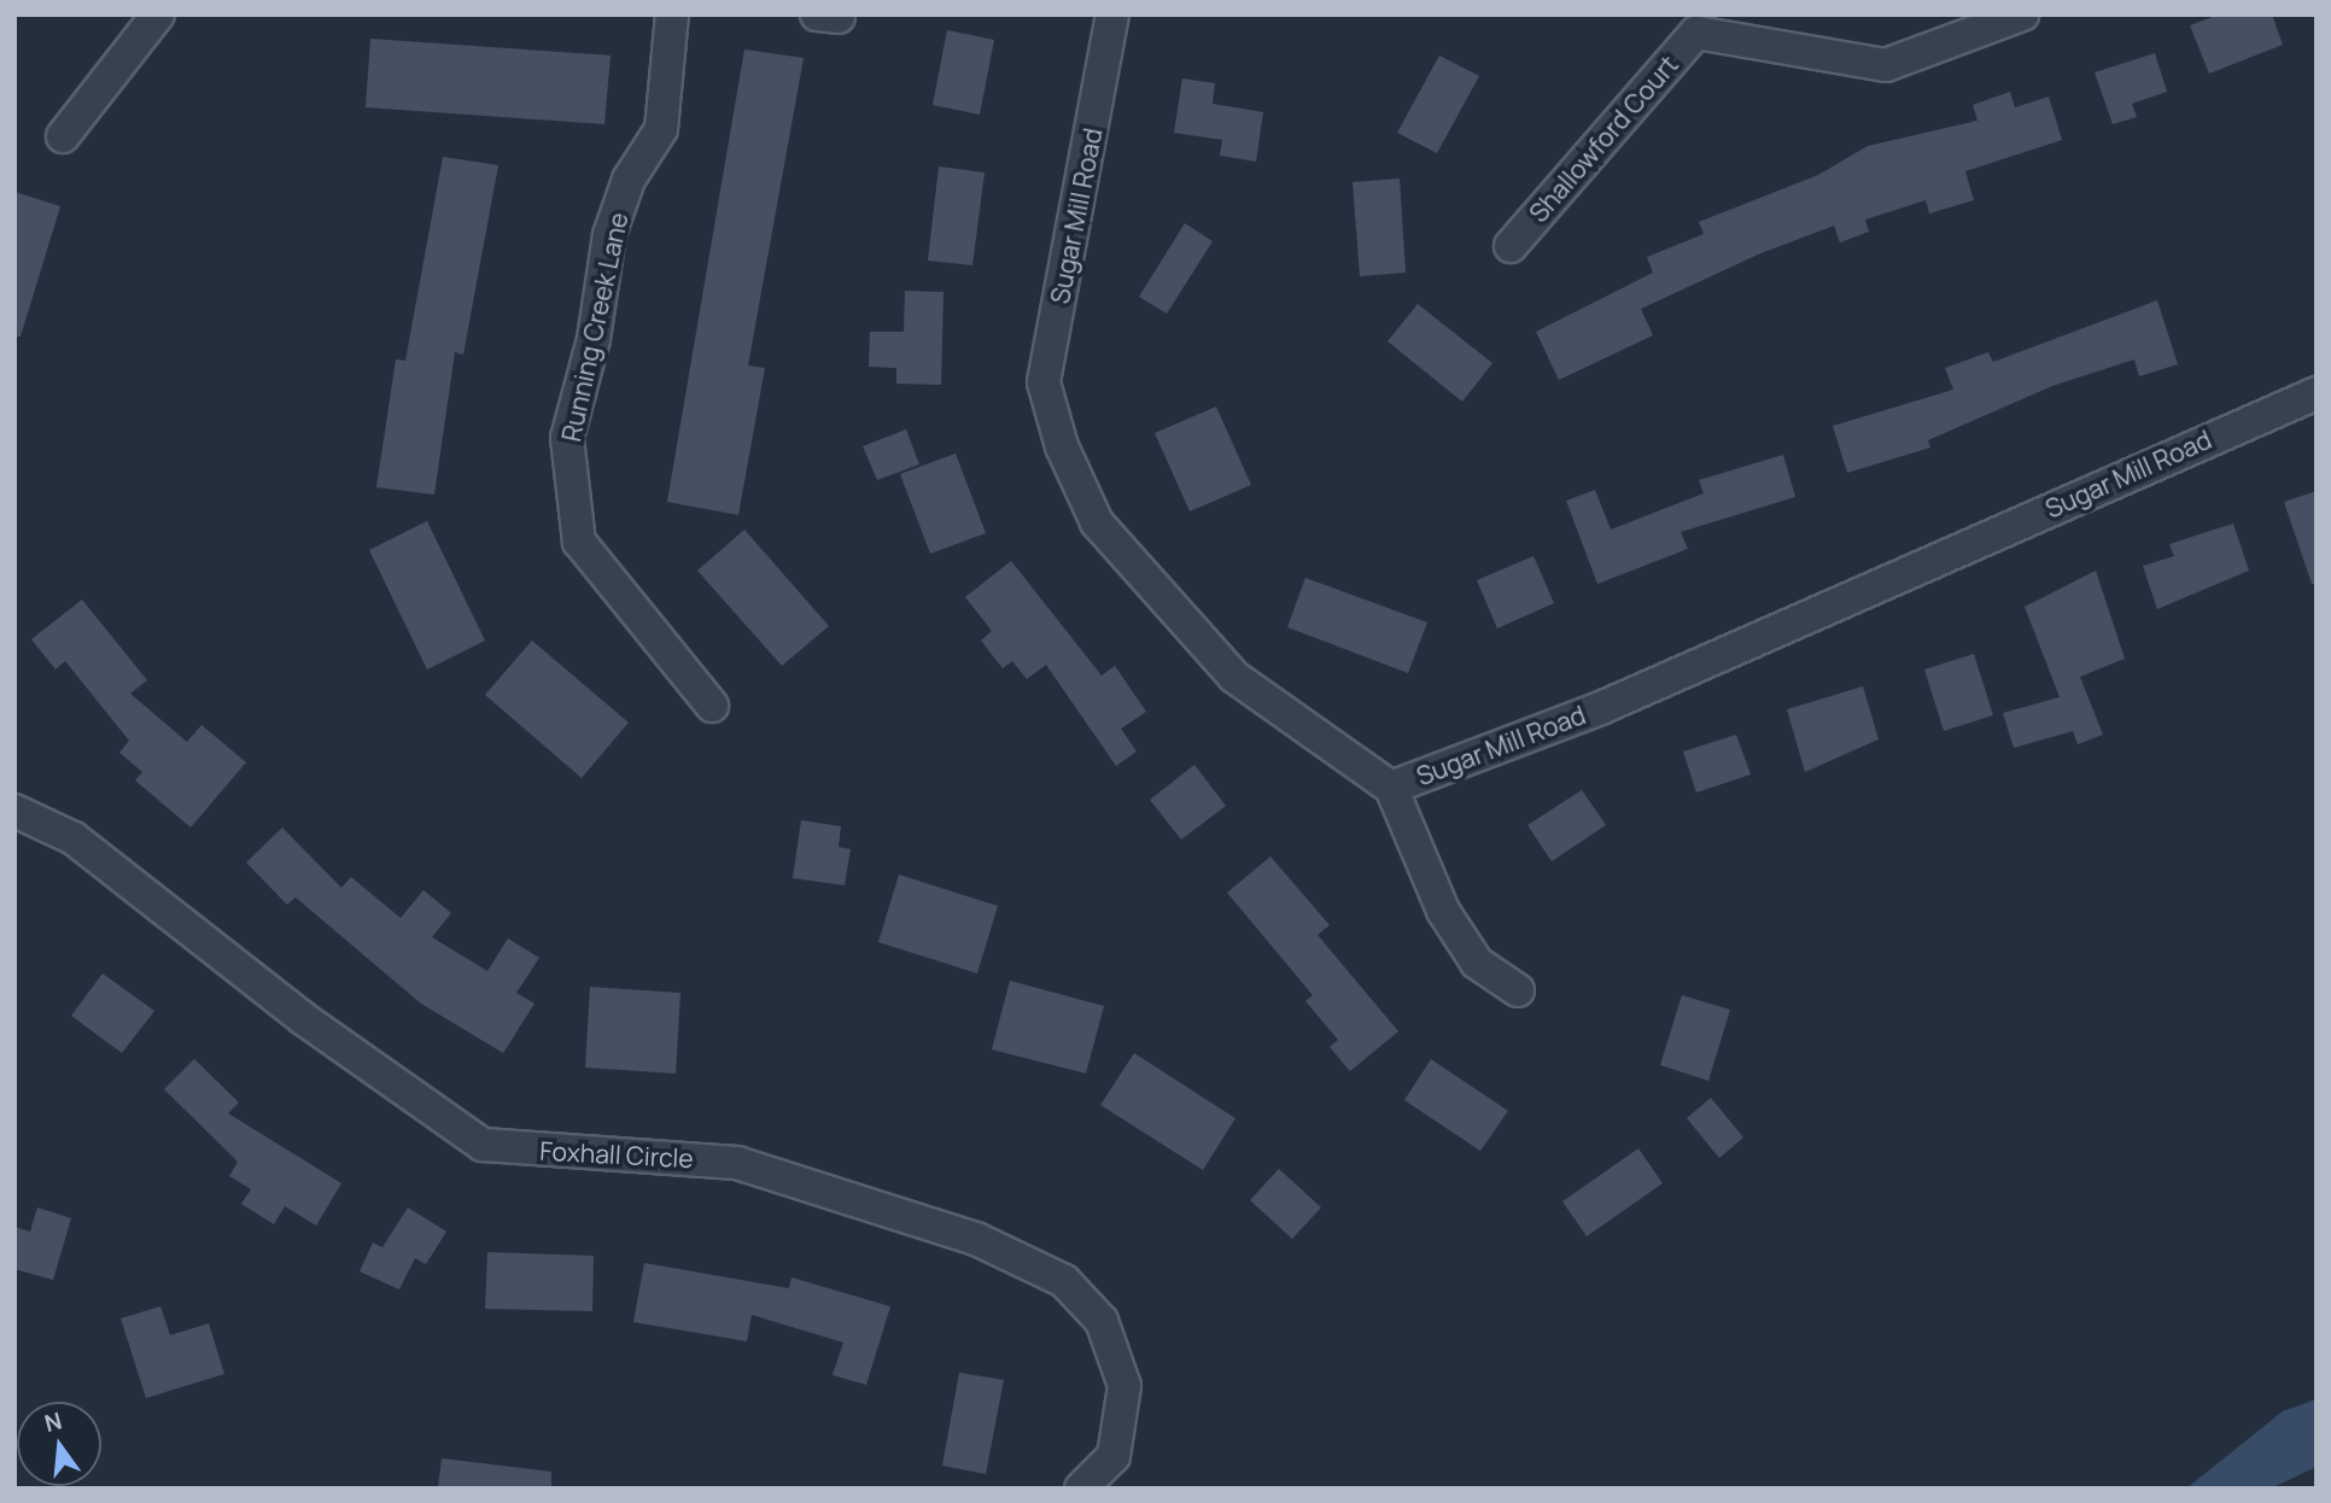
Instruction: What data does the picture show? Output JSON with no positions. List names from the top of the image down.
{
  "streets": {
    "street": [
      "Shallowford Court",
      "Sugar Mill Road",
      "Running Creek Lane",
      "Foxhall Circle"
    ]
  },
  "north": "top"
}
